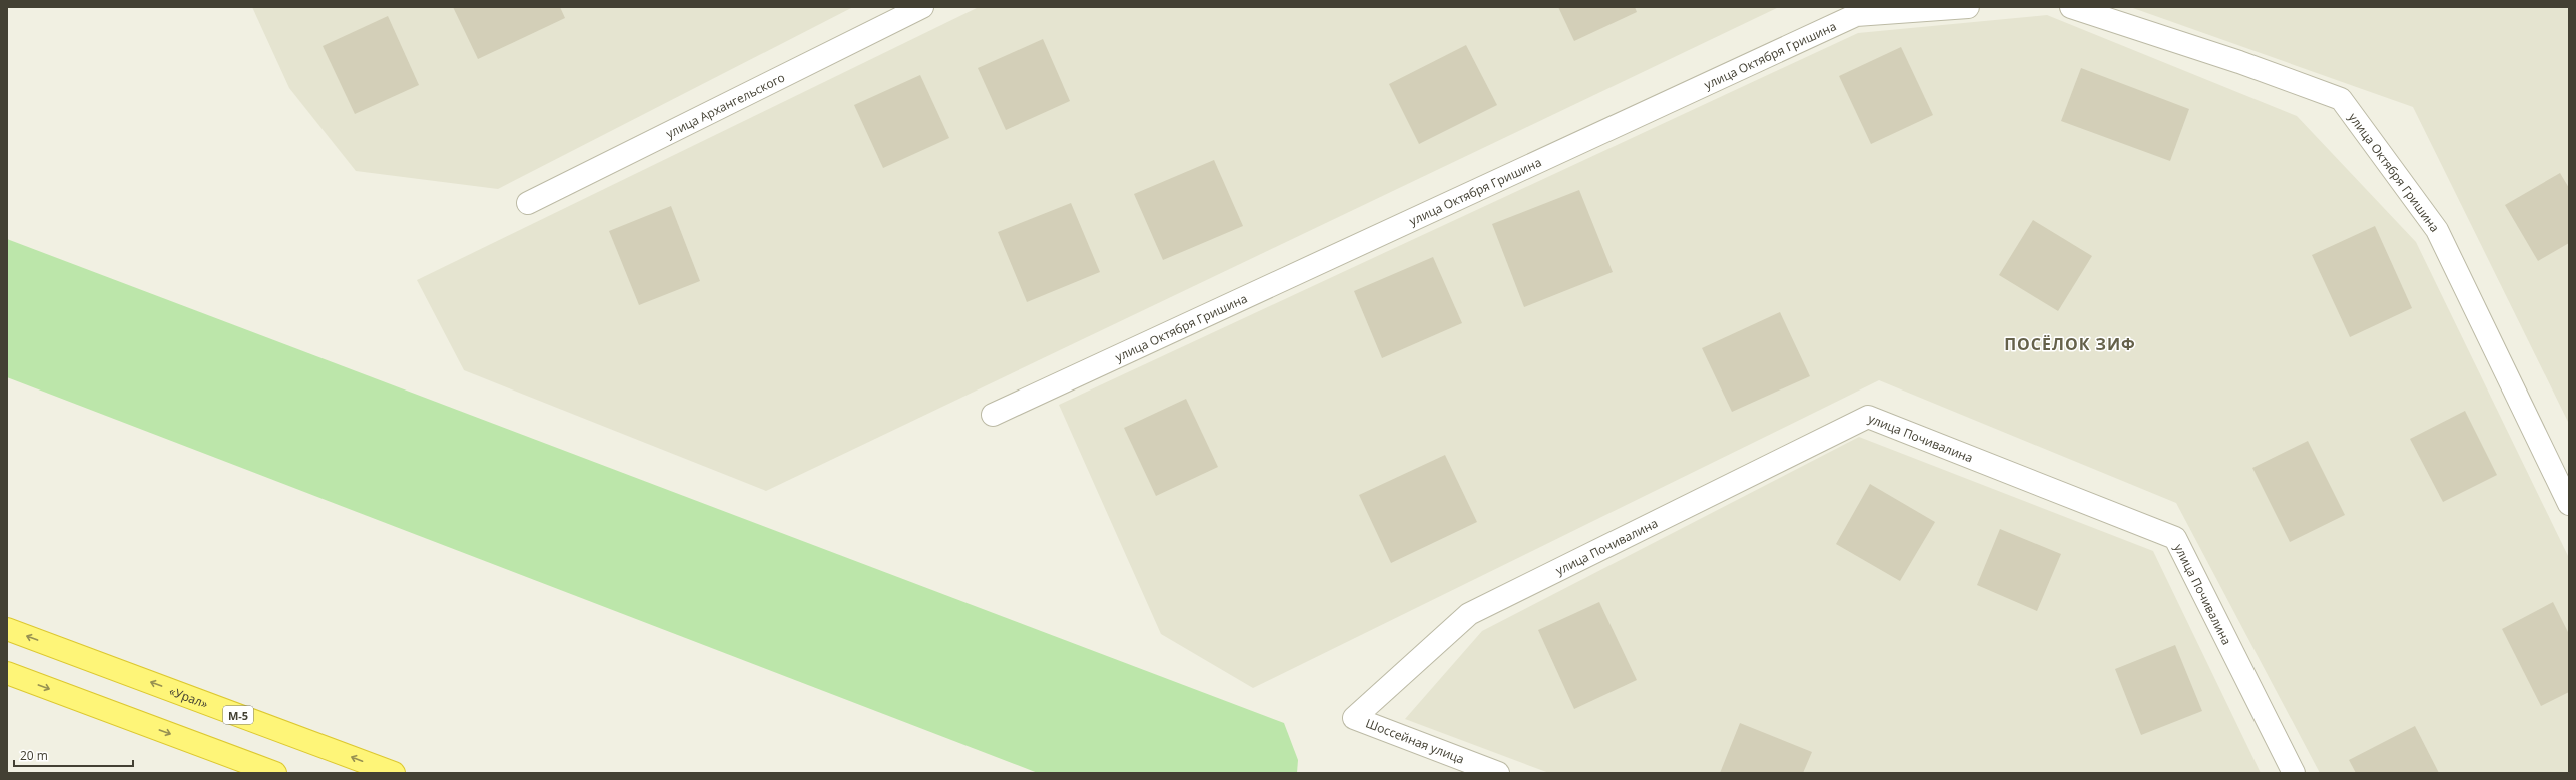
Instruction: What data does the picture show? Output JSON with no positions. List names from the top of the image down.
{
  "streets": {
    "highway": ["«Урал»", "М-5"],
    "street": [
      "улица Октября Гришина",
      "улица Архангельского",
      "улица Почивалина",
      "Шоссейная улица"
    ]
  },
  "crossings": [
    ["улица Почивалина", "Шоссейная улица"]
  ],
  "districts": ["ПОСЁЛОК ЗИФ"],
  "scale_bar": "20 m"
}
